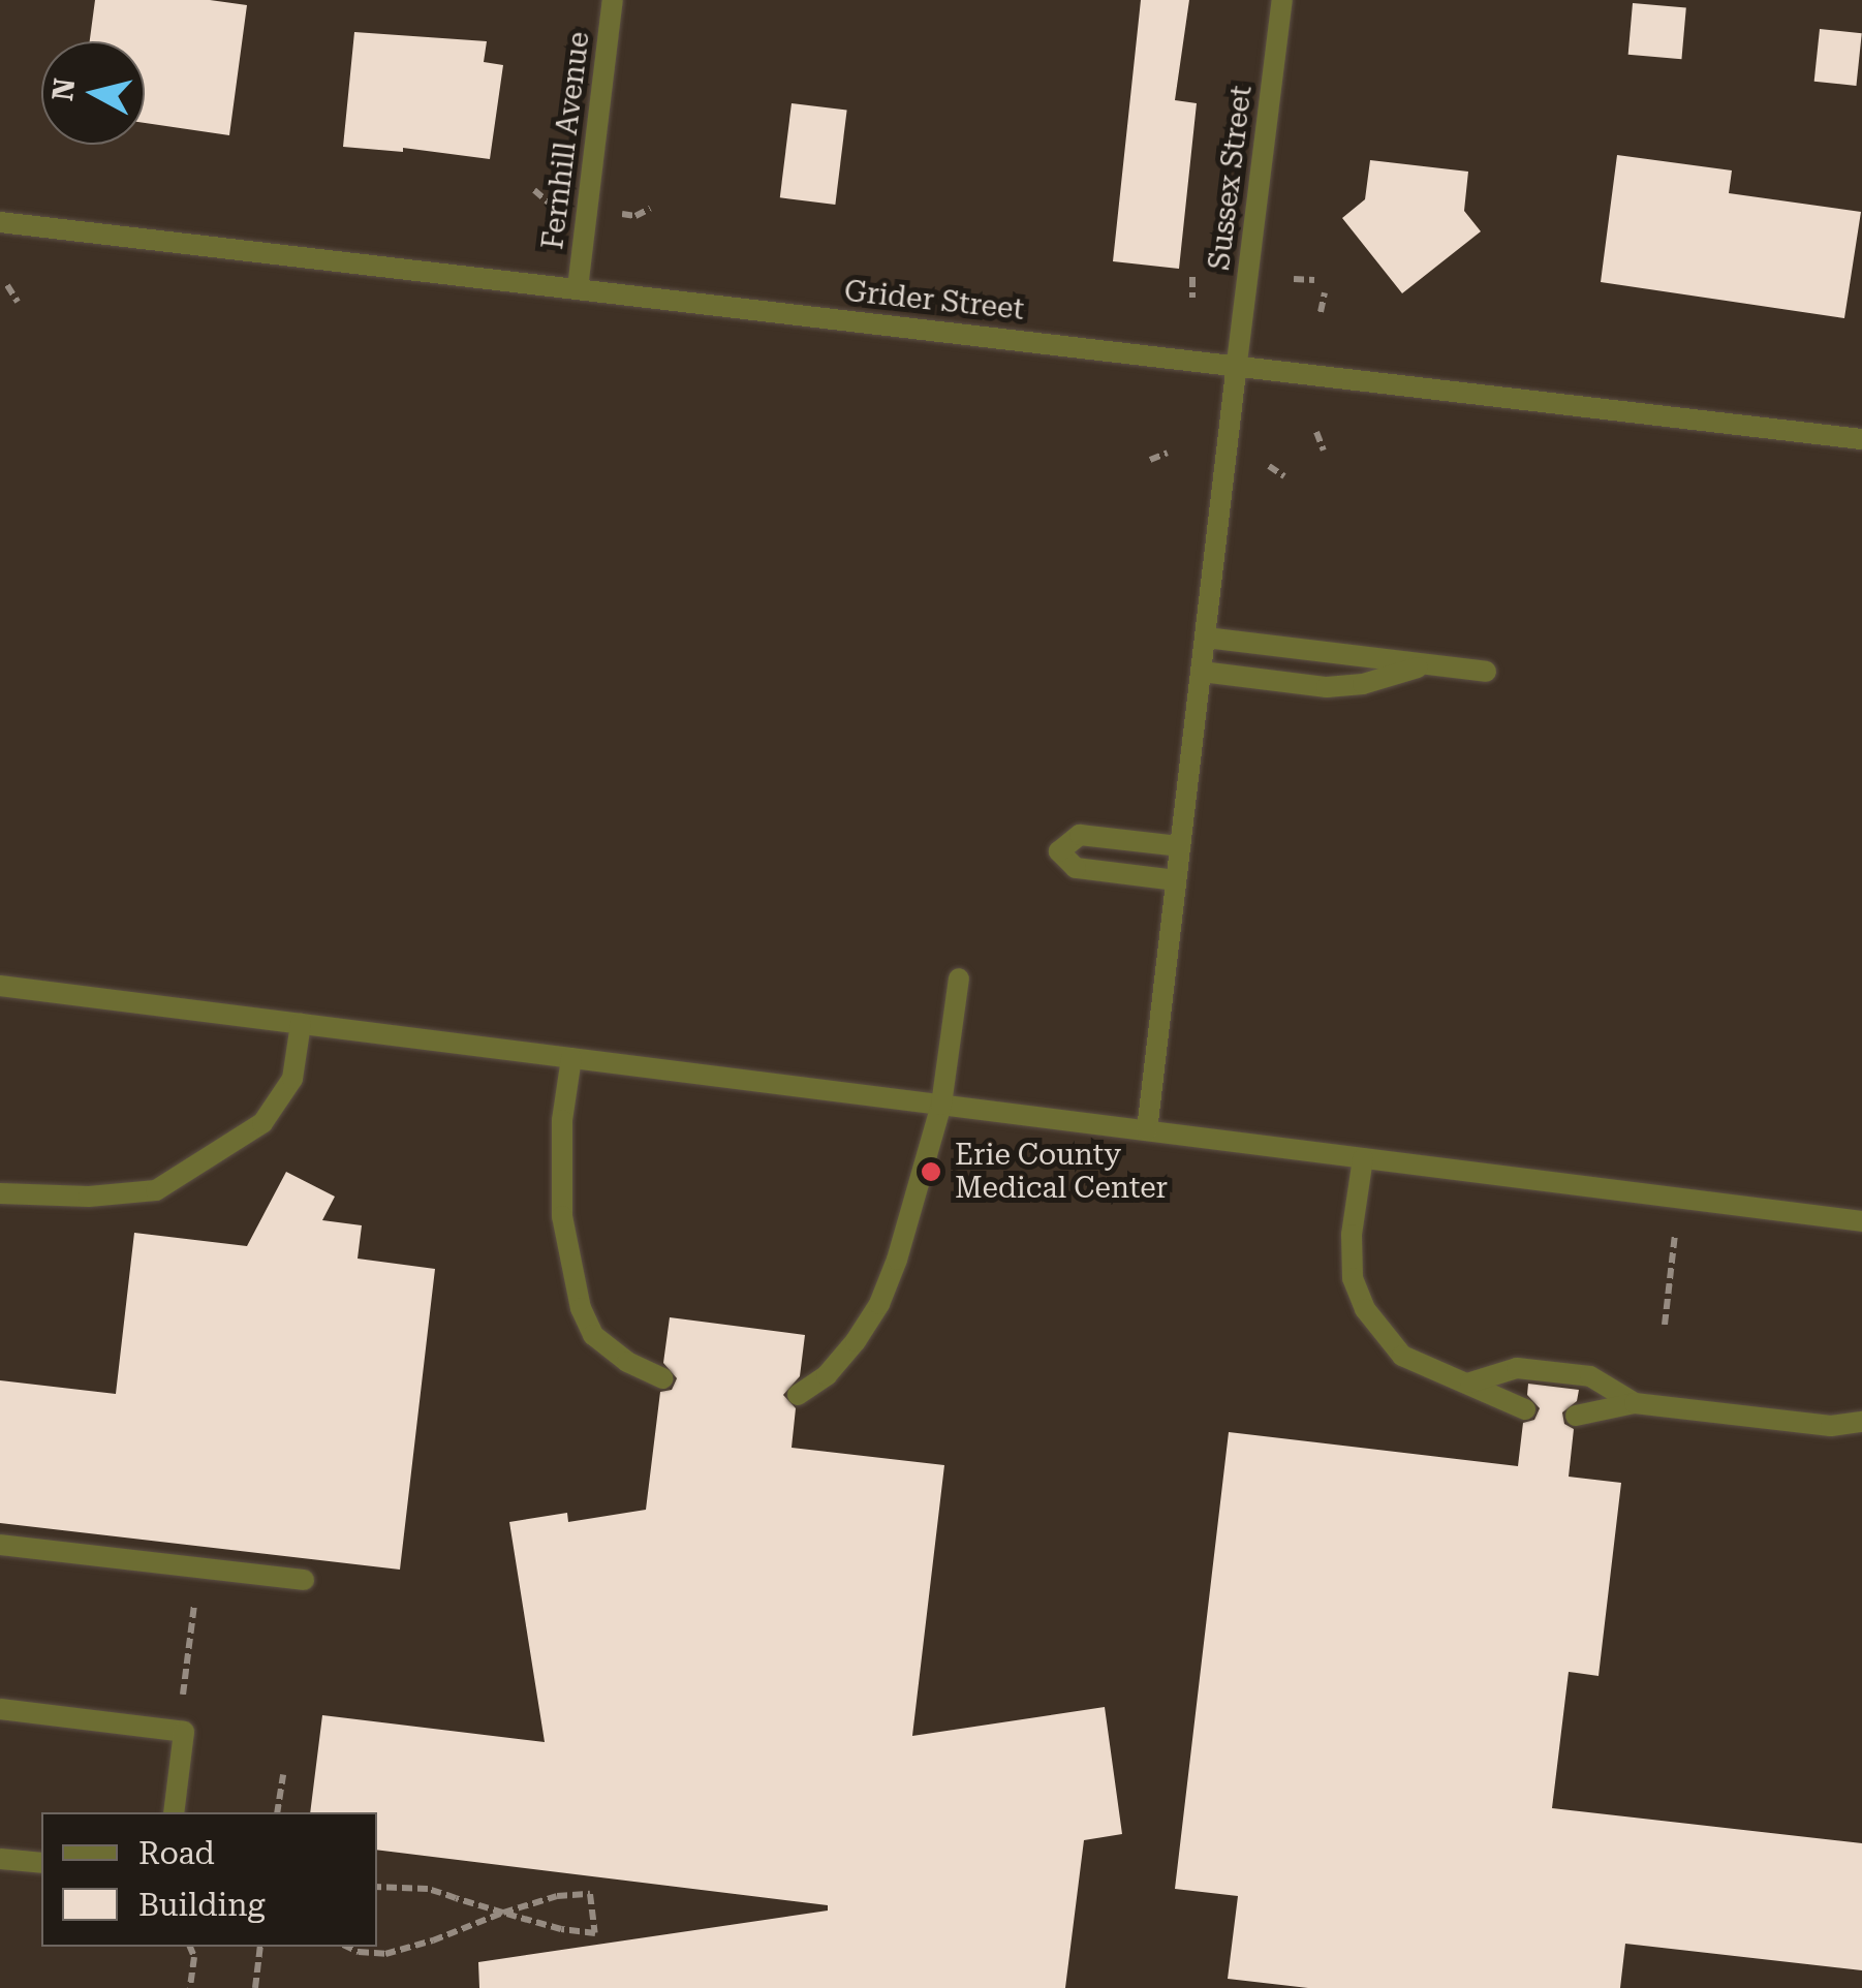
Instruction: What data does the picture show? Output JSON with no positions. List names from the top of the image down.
{
  "streets": {
    "street": ["Fernhill Avenue", "Sussex Street", "Grider Street"]
  },
  "crossings": [
    ["Fernhill Avenue", "Grider Street"],
    ["Sussex Street", "Grider Street"]
  ],
  "places": ["Erie County Medical Center"],
  "legend": ["Road", "Building"],
  "north": "left"
}
